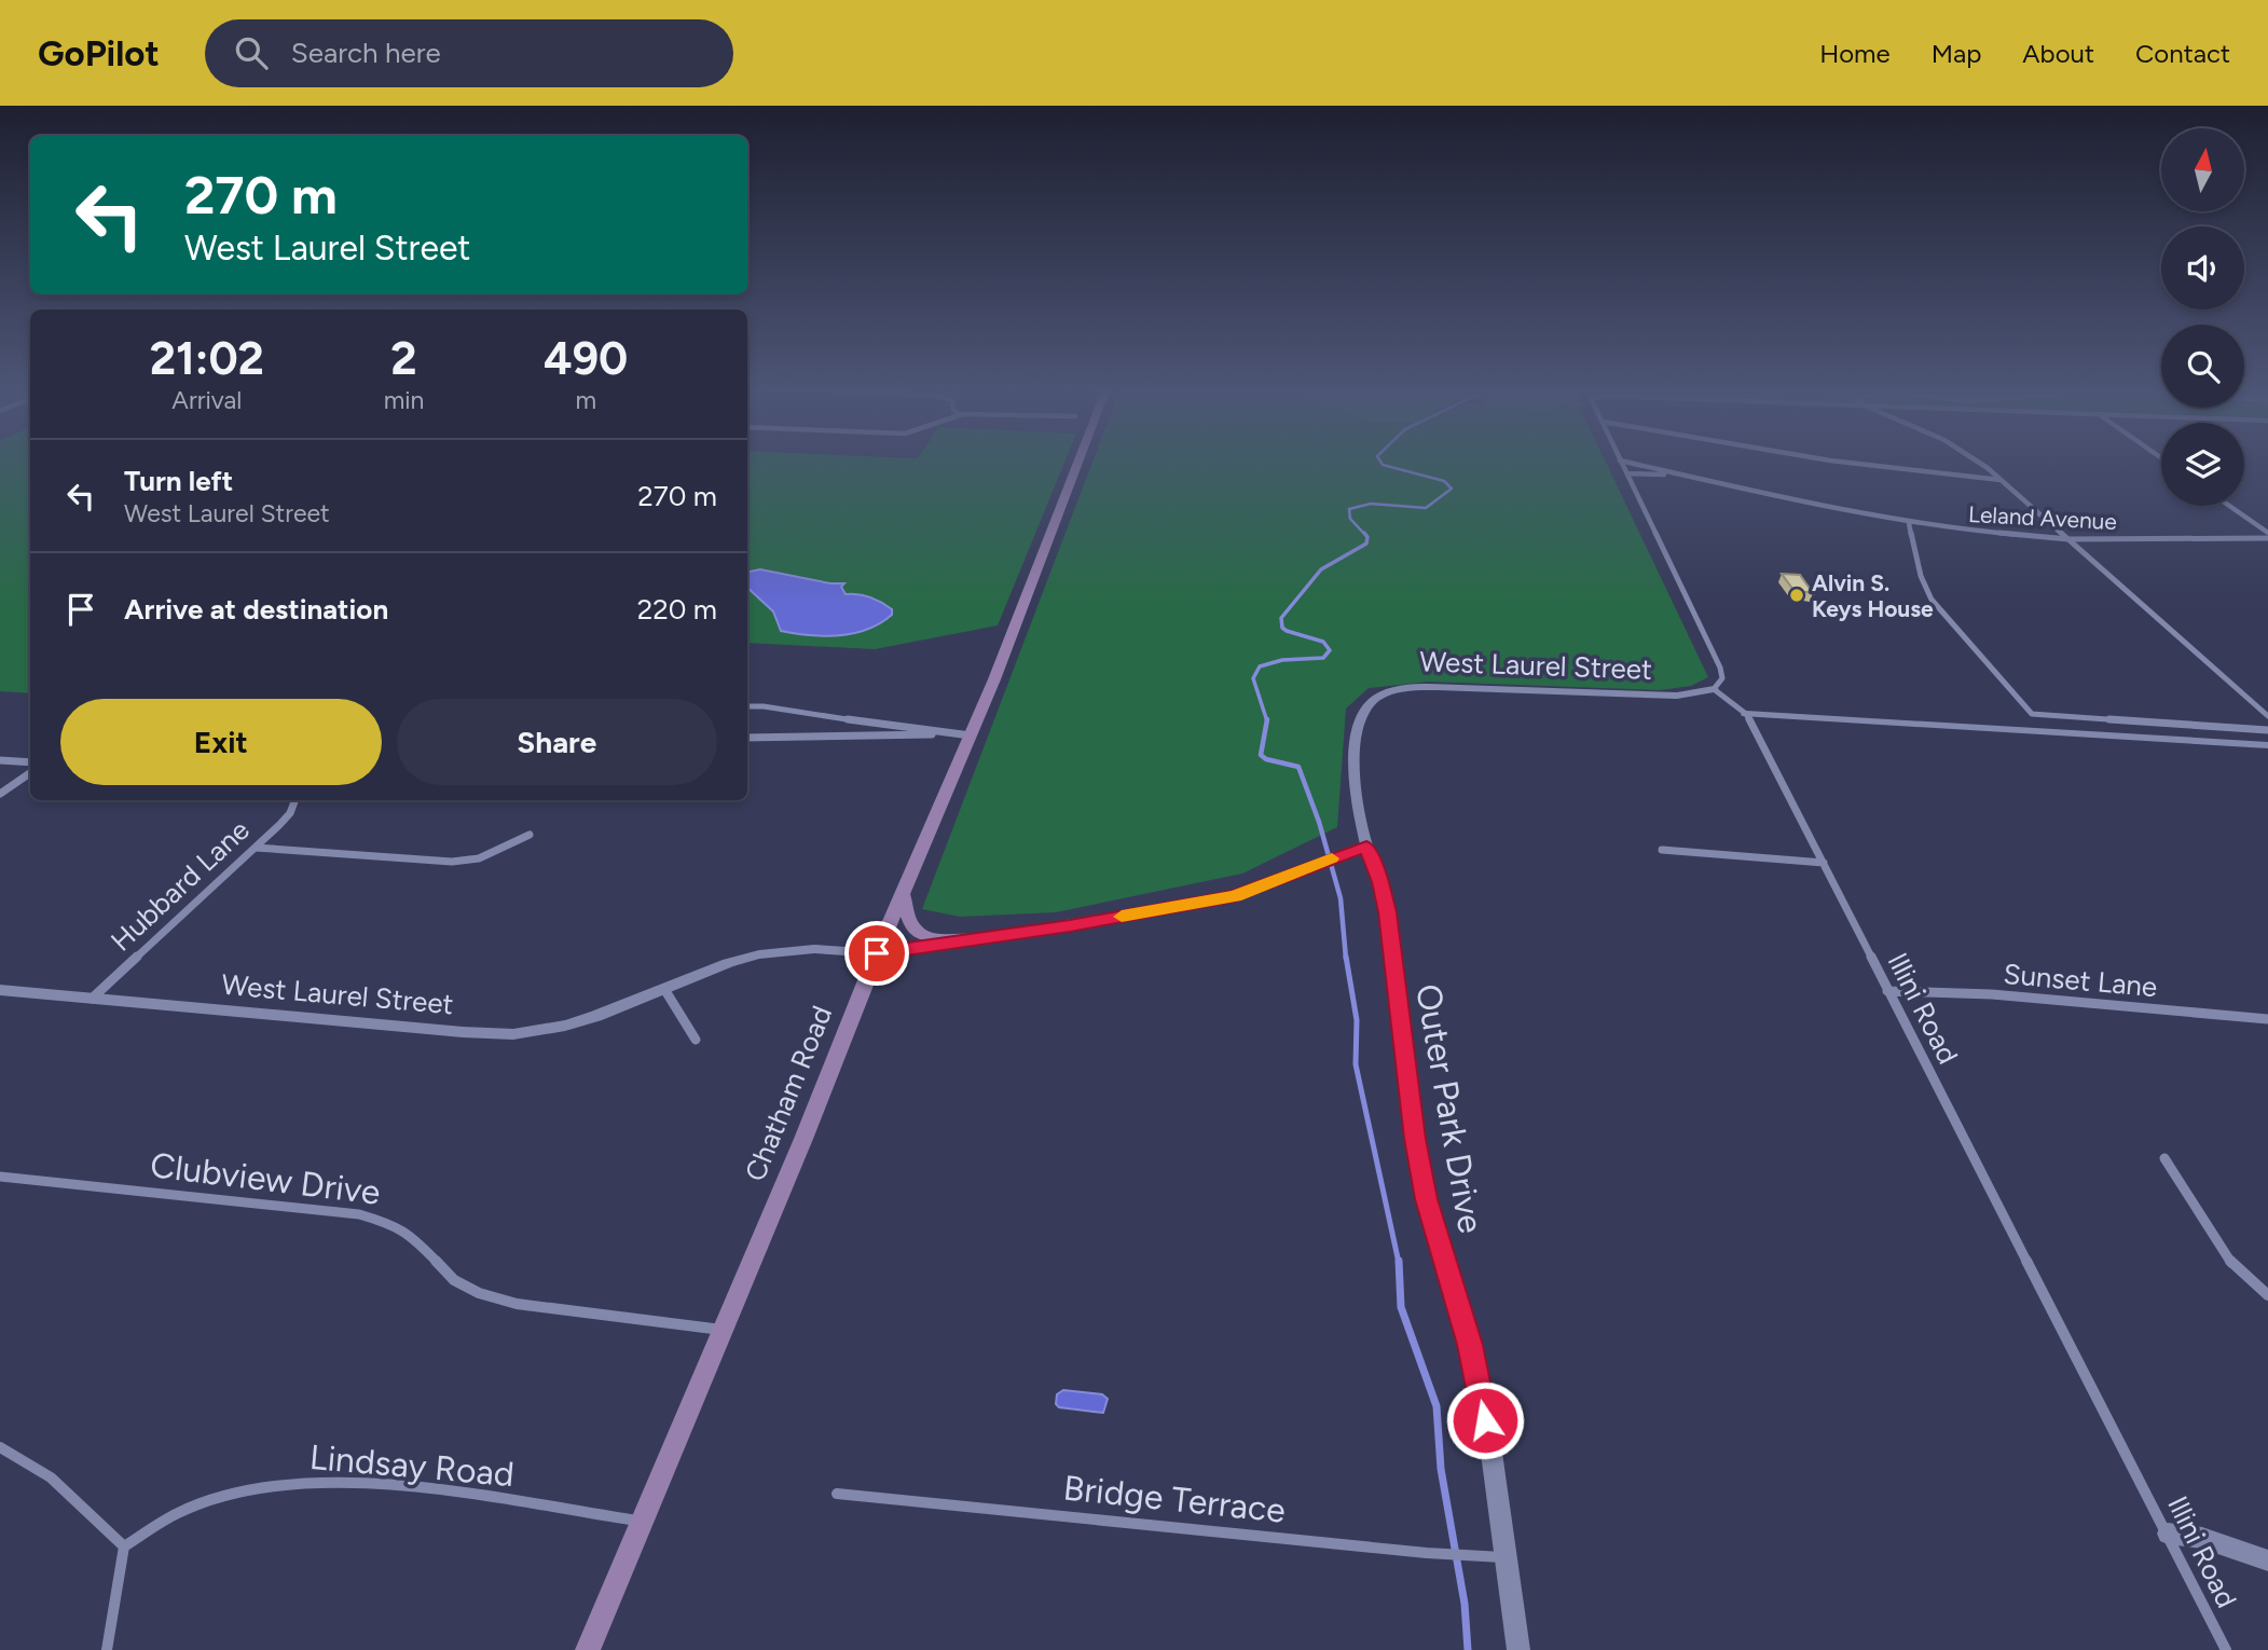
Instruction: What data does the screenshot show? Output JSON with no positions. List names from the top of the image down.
{
  "streets": {
    "main road": ["Chatham Road"],
    "street": [
      "Leland Avenue",
      "West Laurel Street",
      "Hubbard Lane",
      "Sunset Lane",
      "Illini Road",
      "Outer Park Drive",
      "Clubview Drive",
      "Lindsay Road",
      "Bridge Terrace"
    ]
  },
  "crossings": [
    ["West Laurel Street", "Hubbard Lane"],
    ["West Laurel Street", "Illini Road"],
    ["West Laurel Street", "Chatham Road"],
    ["West Laurel Street", "Outer Park Drive"],
    ["Sunset Lane", "Illini Road"],
    ["Chatham Road", "Clubview Drive"],
    ["Chatham Road", "Lindsay Road"],
    ["Outer Park Drive", "Bridge Terrace"]
  ],
  "places": ["Alvin S. Keys House"],
  "north": "top",
  "page": {
    "header": "GoPilot",
    "search": "Search here",
    "nav": [
      "Home",
      "Map",
      "About",
      "Contact"
    ],
    "turn": ["270 m", "West Laurel Street"],
    "eta": [
      "21:02",
      "Arrival",
      "2",
      "min",
      "490",
      "m"
    ],
    "list": [
      {
        "name": "Turn left",
        "note": "West Laurel Street",
        "value": "270 m"
      },
      {
        "name": "Arrive at destination",
        "value": "220 m"
      }
    ],
    "buttons": ["Exit", "Share"]
  }
}
